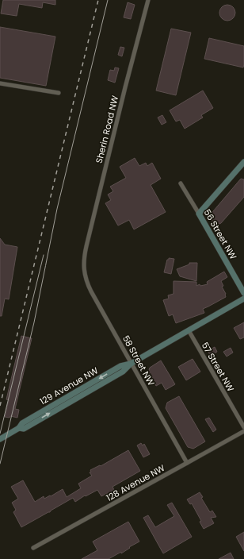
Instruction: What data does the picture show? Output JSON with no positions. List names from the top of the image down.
{
  "streets": {
    "street": [
      "Sherin Road NW",
      "56 Street NW",
      "58 Street NW",
      "57 Street NW",
      "129 Avenue NW",
      "128 Avenue NW"
    ]
  },
  "crossings": [
    ["Sherin Road NW", "58 Street NW"],
    ["58 Street NW", "129 Avenue NW"],
    ["58 Street NW", "128 Avenue NW"],
    ["57 Street NW", "129 Avenue NW"]
  ]
}
